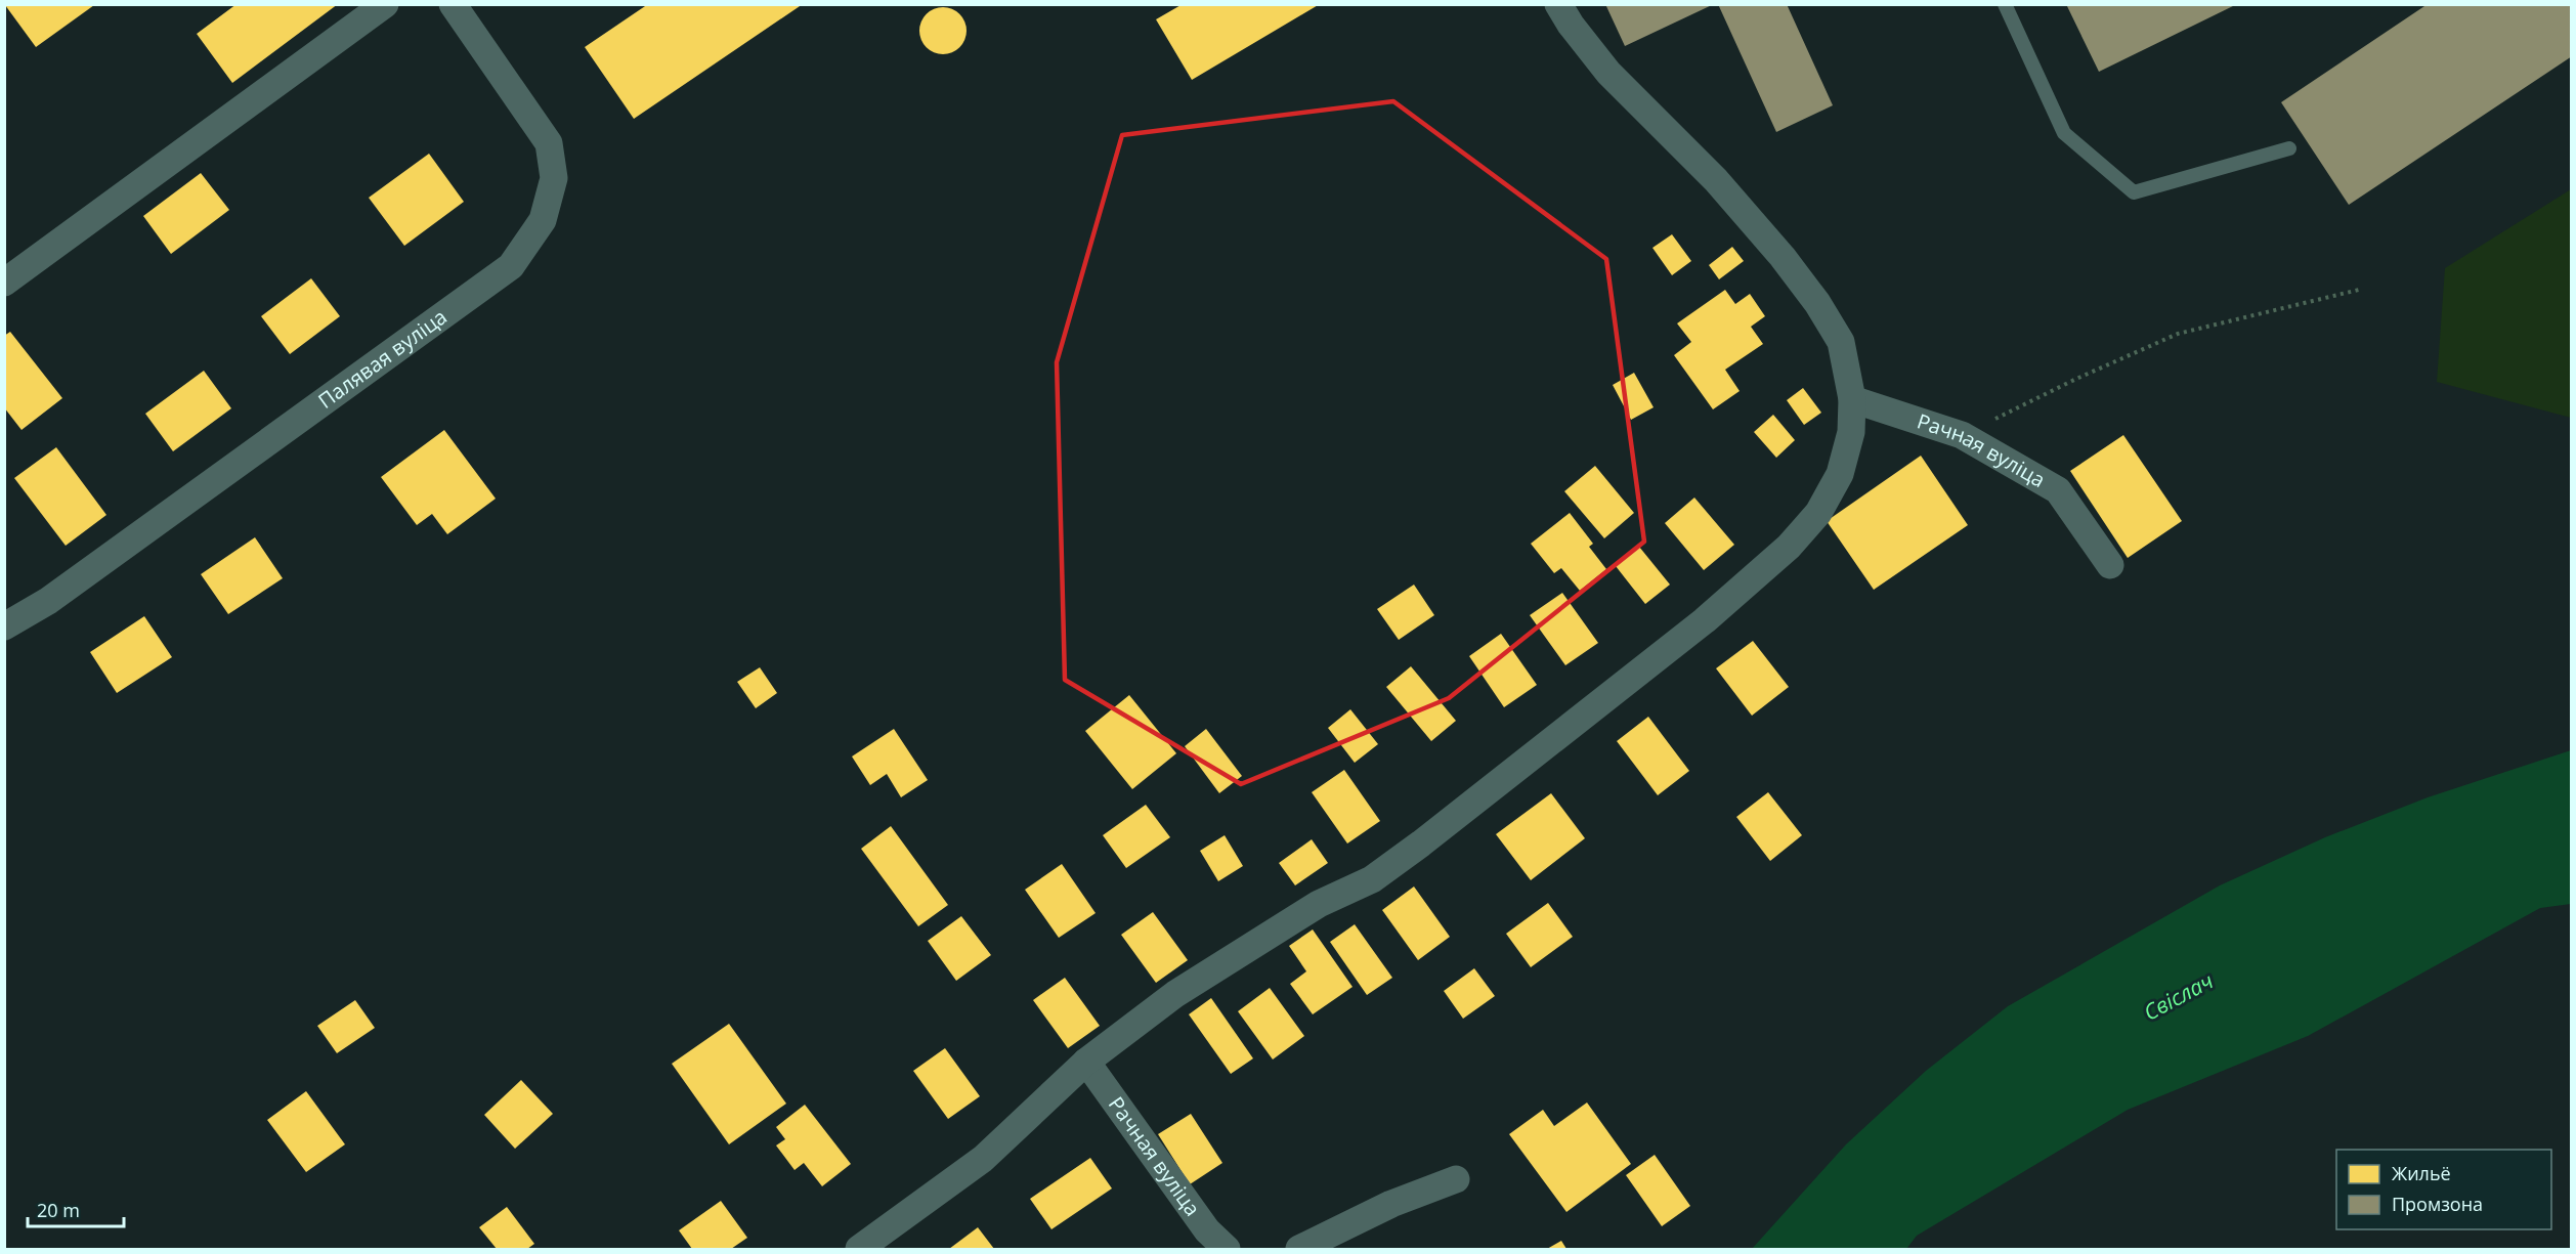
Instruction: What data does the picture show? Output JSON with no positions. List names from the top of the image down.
{
  "streets": {
    "street": ["Палявая вуліца", "Рачная вуліца"]
  },
  "water": ["Свіслач"],
  "legend": ["Жильё", "Промзона"],
  "scale_bar": "20 m"
}
